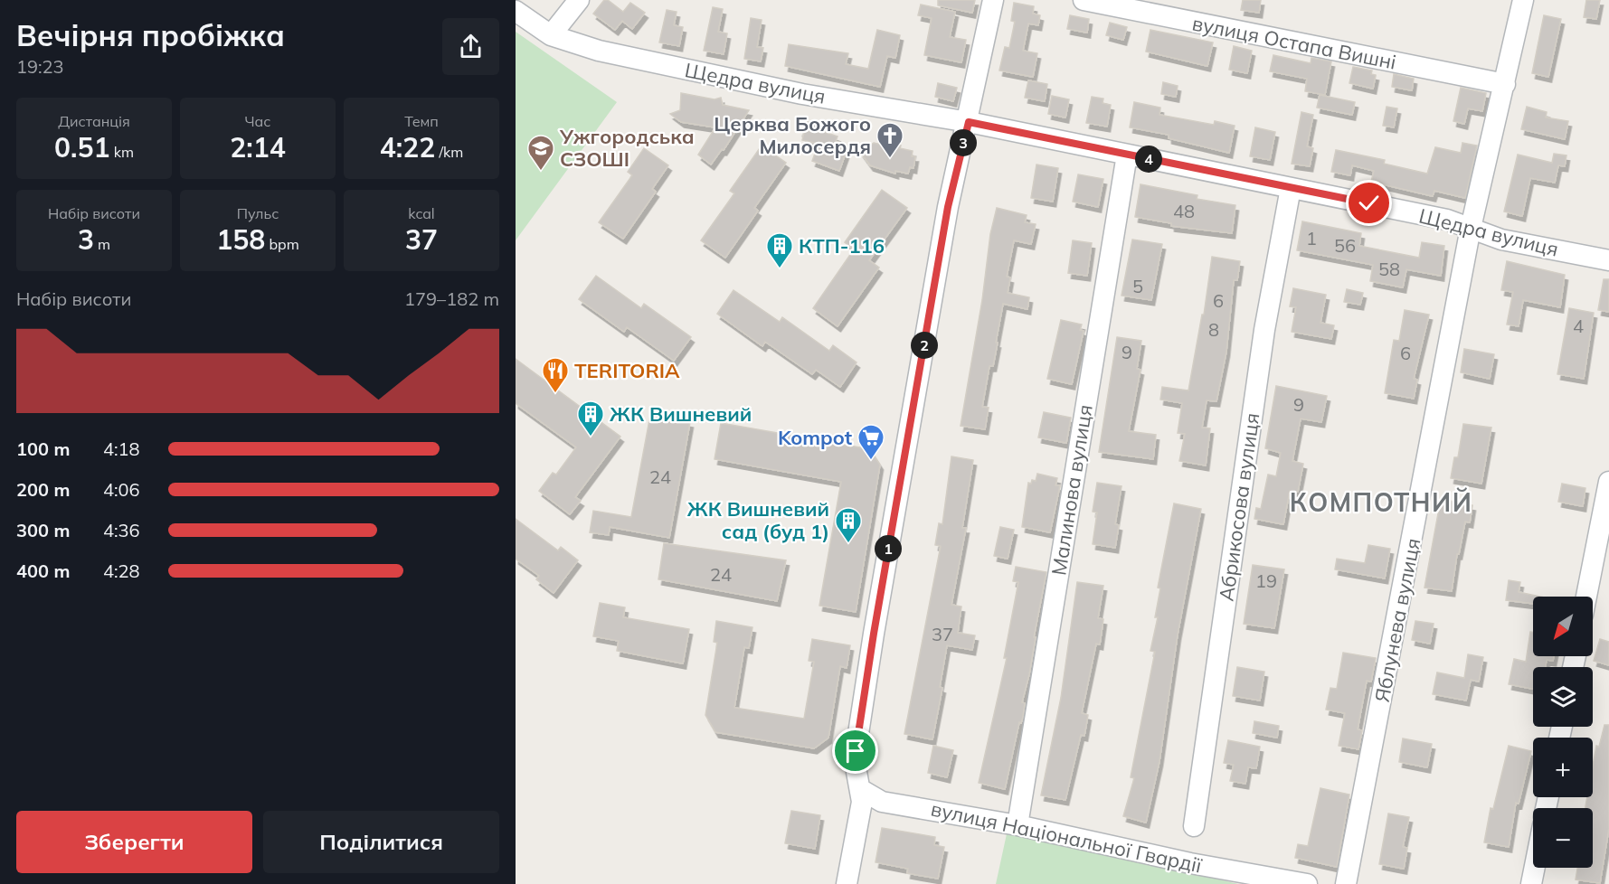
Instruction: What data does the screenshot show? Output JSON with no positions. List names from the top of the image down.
{
  "streets": {
    "street": [
      "вулиця Остапа Вишні",
      "Щедра вулиця",
      "Малинова вулиця",
      "Абрикосова вулиця",
      "Яблунева вулиця",
      "вулиця Національної Гвардії"
    ]
  },
  "crossings": [
    ["вулиця Остапа Вишні", "Яблунева вулиця"],
    ["Щедра вулиця", "Малинова вулиця"],
    ["Щедра вулиця", "Абрикосова вулиця"],
    ["Щедра вулиця", "Яблунева вулиця"],
    ["Малинова вулиця", "вулиця Національної Гвардії"]
  ],
  "districts": ["КОМПОТНИЙ"],
  "places": {
    "church": ["Церква Божого Милосердя"],
    "school or university": ["Ужгородська СЗОШІ"],
    "building": ["КТП-116", "ЖК Вишневий", "ЖК Вишневий сад (буд 1)"],
    "restaurant": ["TERITORIA"],
    "supermarket": ["Kompot"]
  },
  "house_numbers": [
    "48",
    "1",
    "56",
    "58",
    "5",
    "6",
    "4",
    "8",
    "9",
    "6",
    "9",
    "24",
    "24",
    "19",
    "37"
  ],
  "north": "bottom left",
  "page": {
    "heading": ["Вечірня пробіжка", "19:23"],
    "stats": [
      ["Дистанція", "0.51 km"],
      ["Час", "2:14"],
      ["Темп", "4:22 /km"],
      ["Набір висоти", "3 m"],
      ["Пульс", "158 bpm"],
      ["kcal", "37"]
    ],
    "pins": [
      "3",
      "4",
      "2",
      "1"
    ],
    "chart": ["Набір висоти", "179–182 m"],
    "list": [
      {
        "name": "100 m",
        "note": "4:18"
      },
      {
        "name": "200 m",
        "note": "4:06"
      },
      {
        "name": "300 m",
        "note": "4:36"
      },
      {
        "name": "400 m",
        "note": "4:28"
      }
    ],
    "map_buttons": ["+", "−"],
    "buttons": ["Зберегти", "Поділитися"]
  }
}
